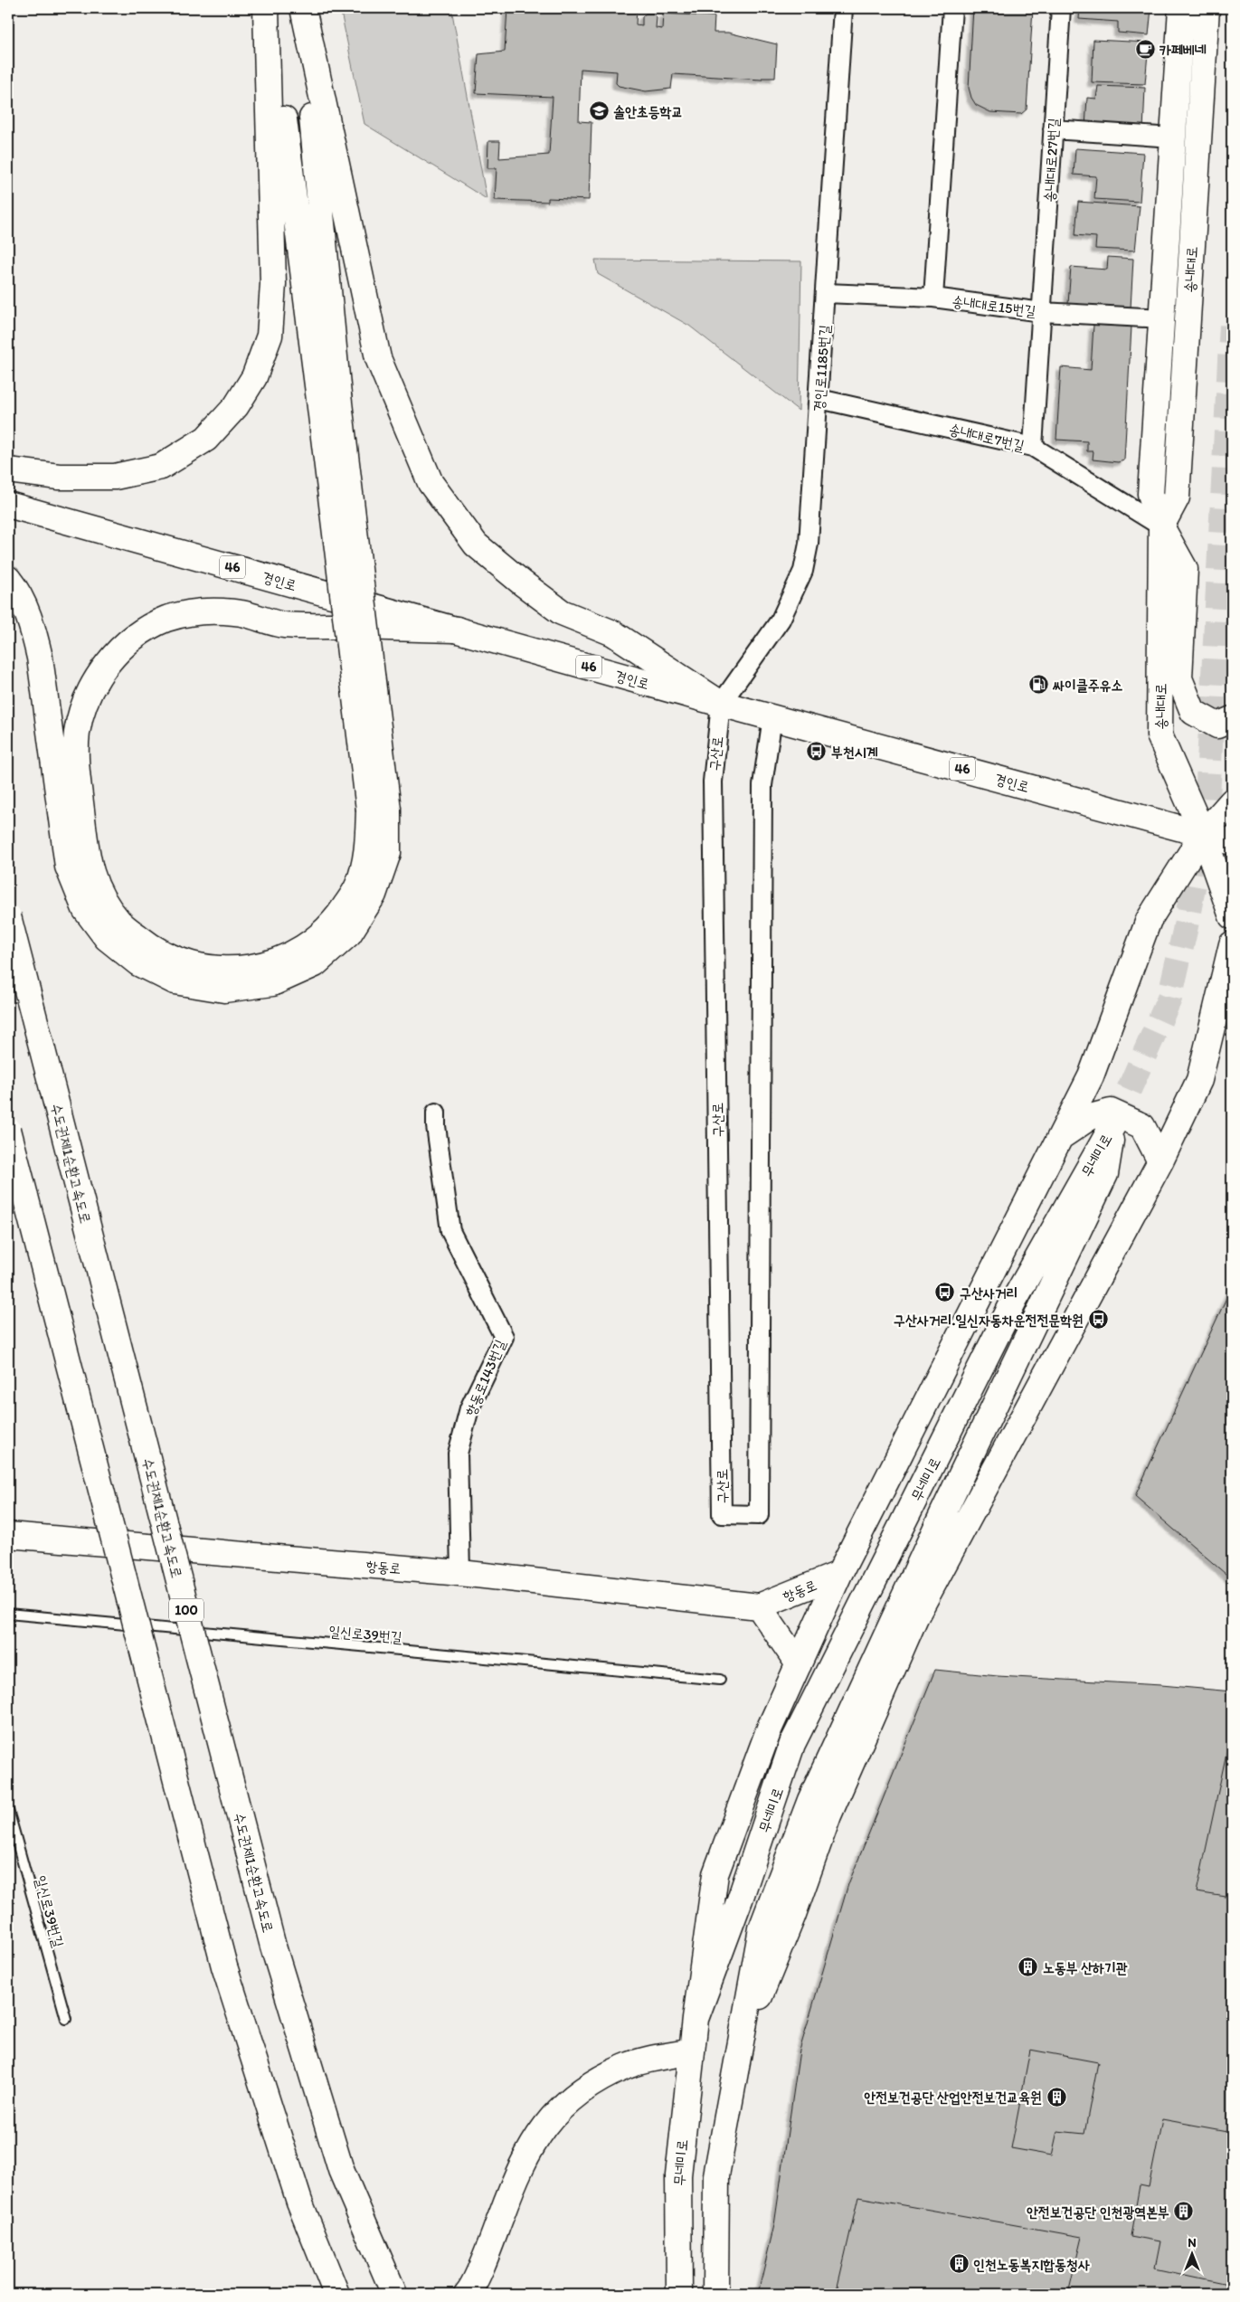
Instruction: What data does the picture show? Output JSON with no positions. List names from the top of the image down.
{
  "streets": {
    "main road": [
      "송내대로",
      "46",
      "경인로",
      "무네미로",
      "수도권제1순환고속도로",
      "항동로",
      "100"
    ],
    "street": [
      "송내대로27번길",
      "송내대로15번길",
      "경인로1185번길",
      "송내대로7번길",
      "구산로",
      "항동로143번길"
    ],
    "lane": ["일신로39번길"]
  },
  "crossings": [
    ["송내대로27번길", "송내대로15번길"],
    ["송내대로27번길", "송내대로7번길"],
    ["송내대로", "송내대로15번길"],
    ["송내대로", "송내대로7번길"],
    ["송내대로", "경인로"],
    ["송내대로15번길", "경인로1185번길"],
    ["경인로1185번길", "송내대로7번길"],
    ["경인로1185번길", "경인로"],
    ["경인로1185번길", "구산로"],
    ["경인로", "구산로"],
    ["항동로143번길", "항동로"]
  ],
  "places": {
    "cafe": ["카페베네"],
    "school or university": ["솔안초등학교"],
    "fuel station": ["싸이클주유소"],
    "bus stop": ["부천시계", "구산사거리", "구산사거리.일신자동차운전전문학원"],
    "building": [
      "노동부 산하기관",
      "안전보건공단 산업안전보건교육원",
      "안전보건공단 인천광역본부",
      "인천노동복지합동청사"
    ]
  },
  "north": "top"
}
